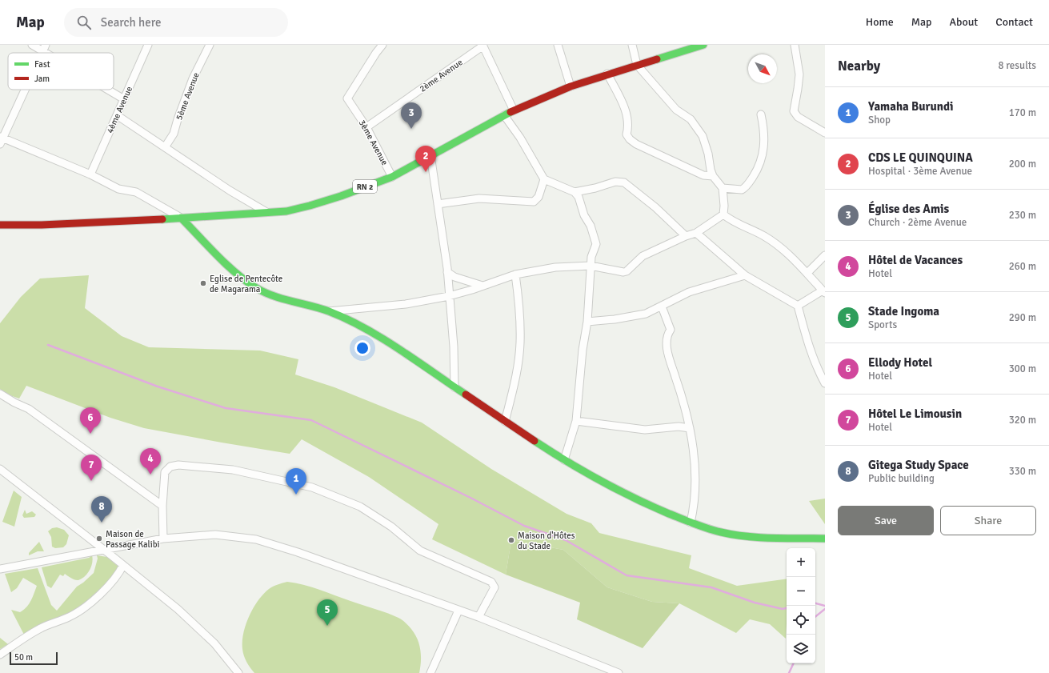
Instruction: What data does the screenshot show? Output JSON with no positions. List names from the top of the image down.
{
  "streets": {
    "main road": ["RN 2"],
    "street": [
      "2ème Avenue",
      "5ème Avenue",
      "4ème Avenue",
      "3ème Avenue"
    ]
  },
  "crossings": [
    ["2ème Avenue", "3ème Avenue"],
    ["3ème Avenue", "RN 2"]
  ],
  "places": ["Eglise de Pentecôte de Magarama", "Maison de Passage Kalibi", "Maison d'Hôtes du Stade"],
  "legend": ["Fast", "Jam"],
  "scale_bar": "50 m",
  "north": "bottom right",
  "page": {
    "header": "Map",
    "search": "Search here",
    "nav": [
      "Home",
      "Map",
      "About",
      "Contact"
    ],
    "heading": ["Nearby", "8 results"],
    "list": [
      {
        "mark": "1",
        "name": "Yamaha Burundi",
        "note": "Shop",
        "value": "170 m"
      },
      {
        "mark": "2",
        "name": "CDS LE QUINQUINA",
        "note": "Hospital · 3ème Avenue",
        "value": "200 m"
      },
      {
        "mark": "3",
        "name": "Église des Amis",
        "note": "Church · 2ème Avenue",
        "value": "230 m"
      },
      {
        "mark": "4",
        "name": "Hôtel de Vacances",
        "note": "Hotel",
        "value": "260 m"
      },
      {
        "mark": "5",
        "name": "Stade Ingoma",
        "note": "Sports",
        "value": "290 m"
      },
      {
        "mark": "6",
        "name": "Ellody Hotel",
        "note": "Hotel",
        "value": "300 m"
      },
      {
        "mark": "7",
        "name": "Hôtel Le Limousin",
        "note": "Hotel",
        "value": "320 m"
      },
      {
        "mark": "8",
        "name": "Gitega Study Space",
        "note": "Public building",
        "value": "330 m"
      }
    ],
    "pins": [
      "3",
      "2",
      "6",
      "4",
      "7",
      "1",
      "8",
      "5"
    ],
    "buttons": ["Save", "Share"],
    "map_buttons": ["+", "−"],
    "scale": "50 m"
  }
}
